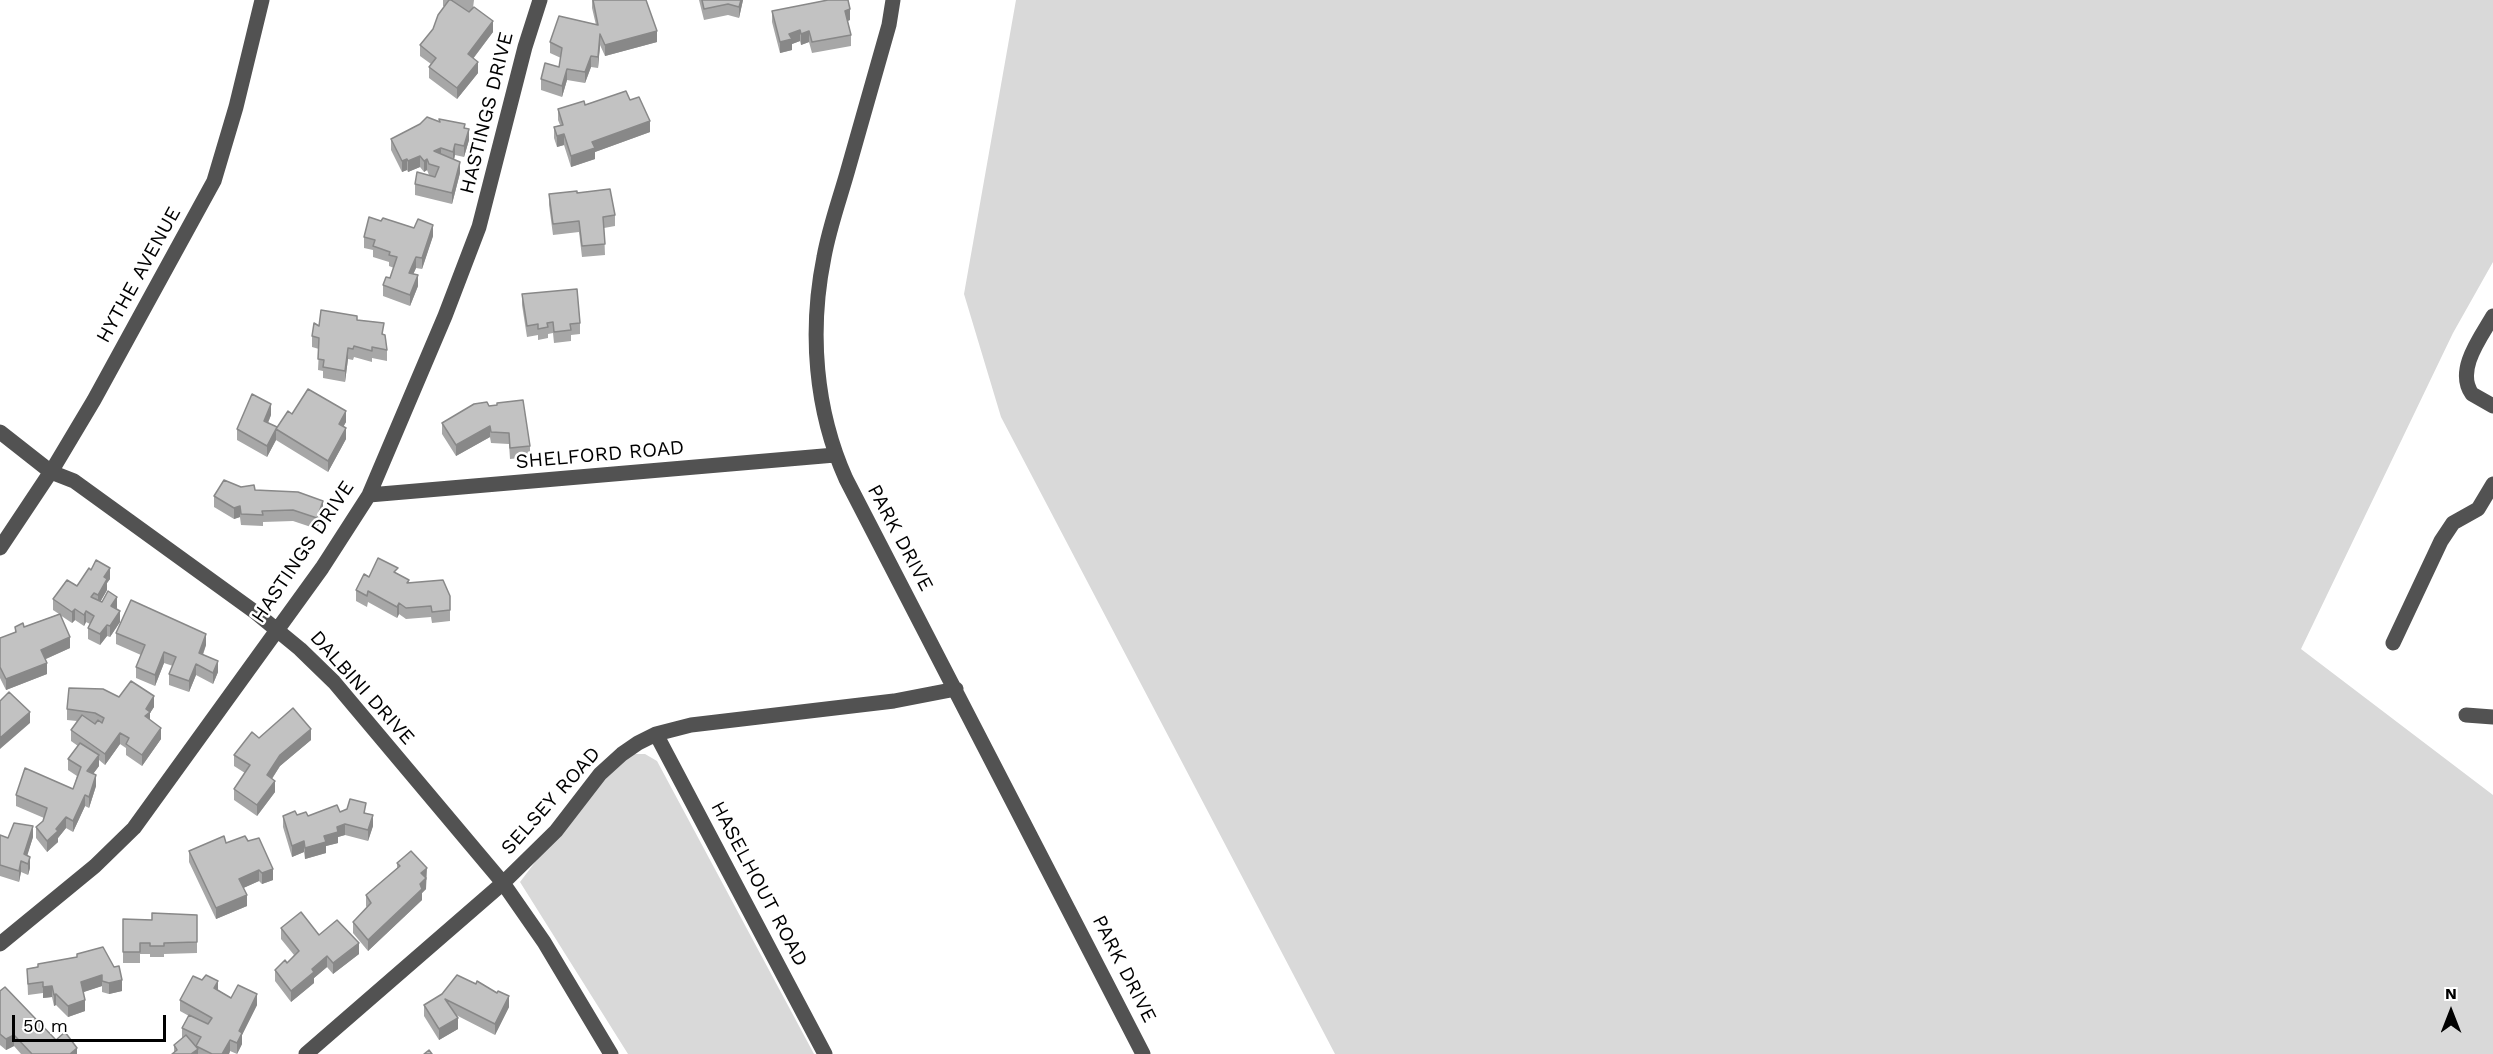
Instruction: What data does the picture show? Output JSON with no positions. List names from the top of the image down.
{
  "streets": {
    "street": [
      "HASTINGS DRIVE",
      "HYTHE AVENUE",
      "SHELFORD ROAD",
      "PARK DRIVE",
      "DALBINI DRIVE",
      "SELSEY ROAD",
      "HASELHOUT ROAD"
    ]
  },
  "crossings": [
    ["HASTINGS DRIVE", "SHELFORD ROAD"],
    ["HASTINGS DRIVE", "DALBINI DRIVE"],
    ["HYTHE AVENUE", "DALBINI DRIVE"],
    ["SHELFORD ROAD", "PARK DRIVE"],
    ["PARK DRIVE", "SELSEY ROAD"],
    ["DALBINI DRIVE", "SELSEY ROAD"],
    ["SELSEY ROAD", "HASELHOUT ROAD"]
  ],
  "scale_bar": "50 m",
  "north": "top"
}
